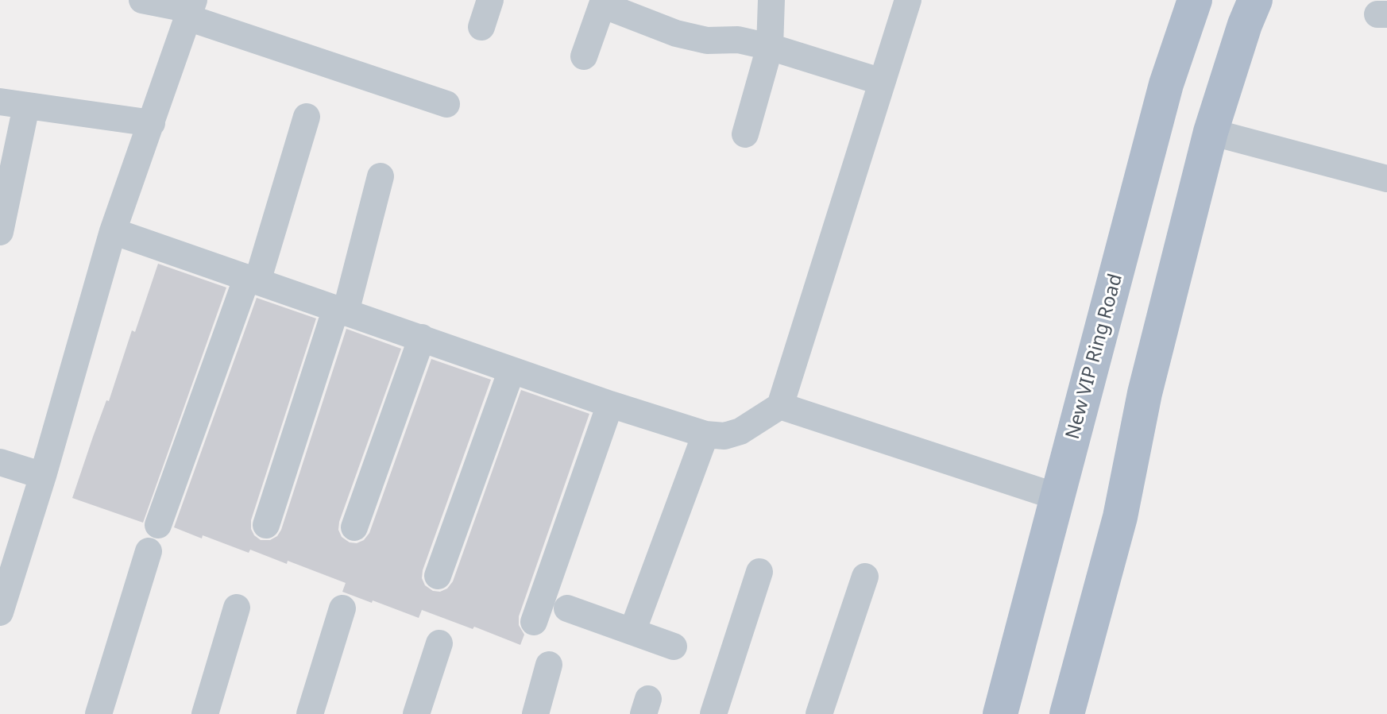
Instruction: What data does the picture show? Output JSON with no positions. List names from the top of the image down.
{
  "streets": {
    "main road": ["New VIP Ring Road"]
  }
}
